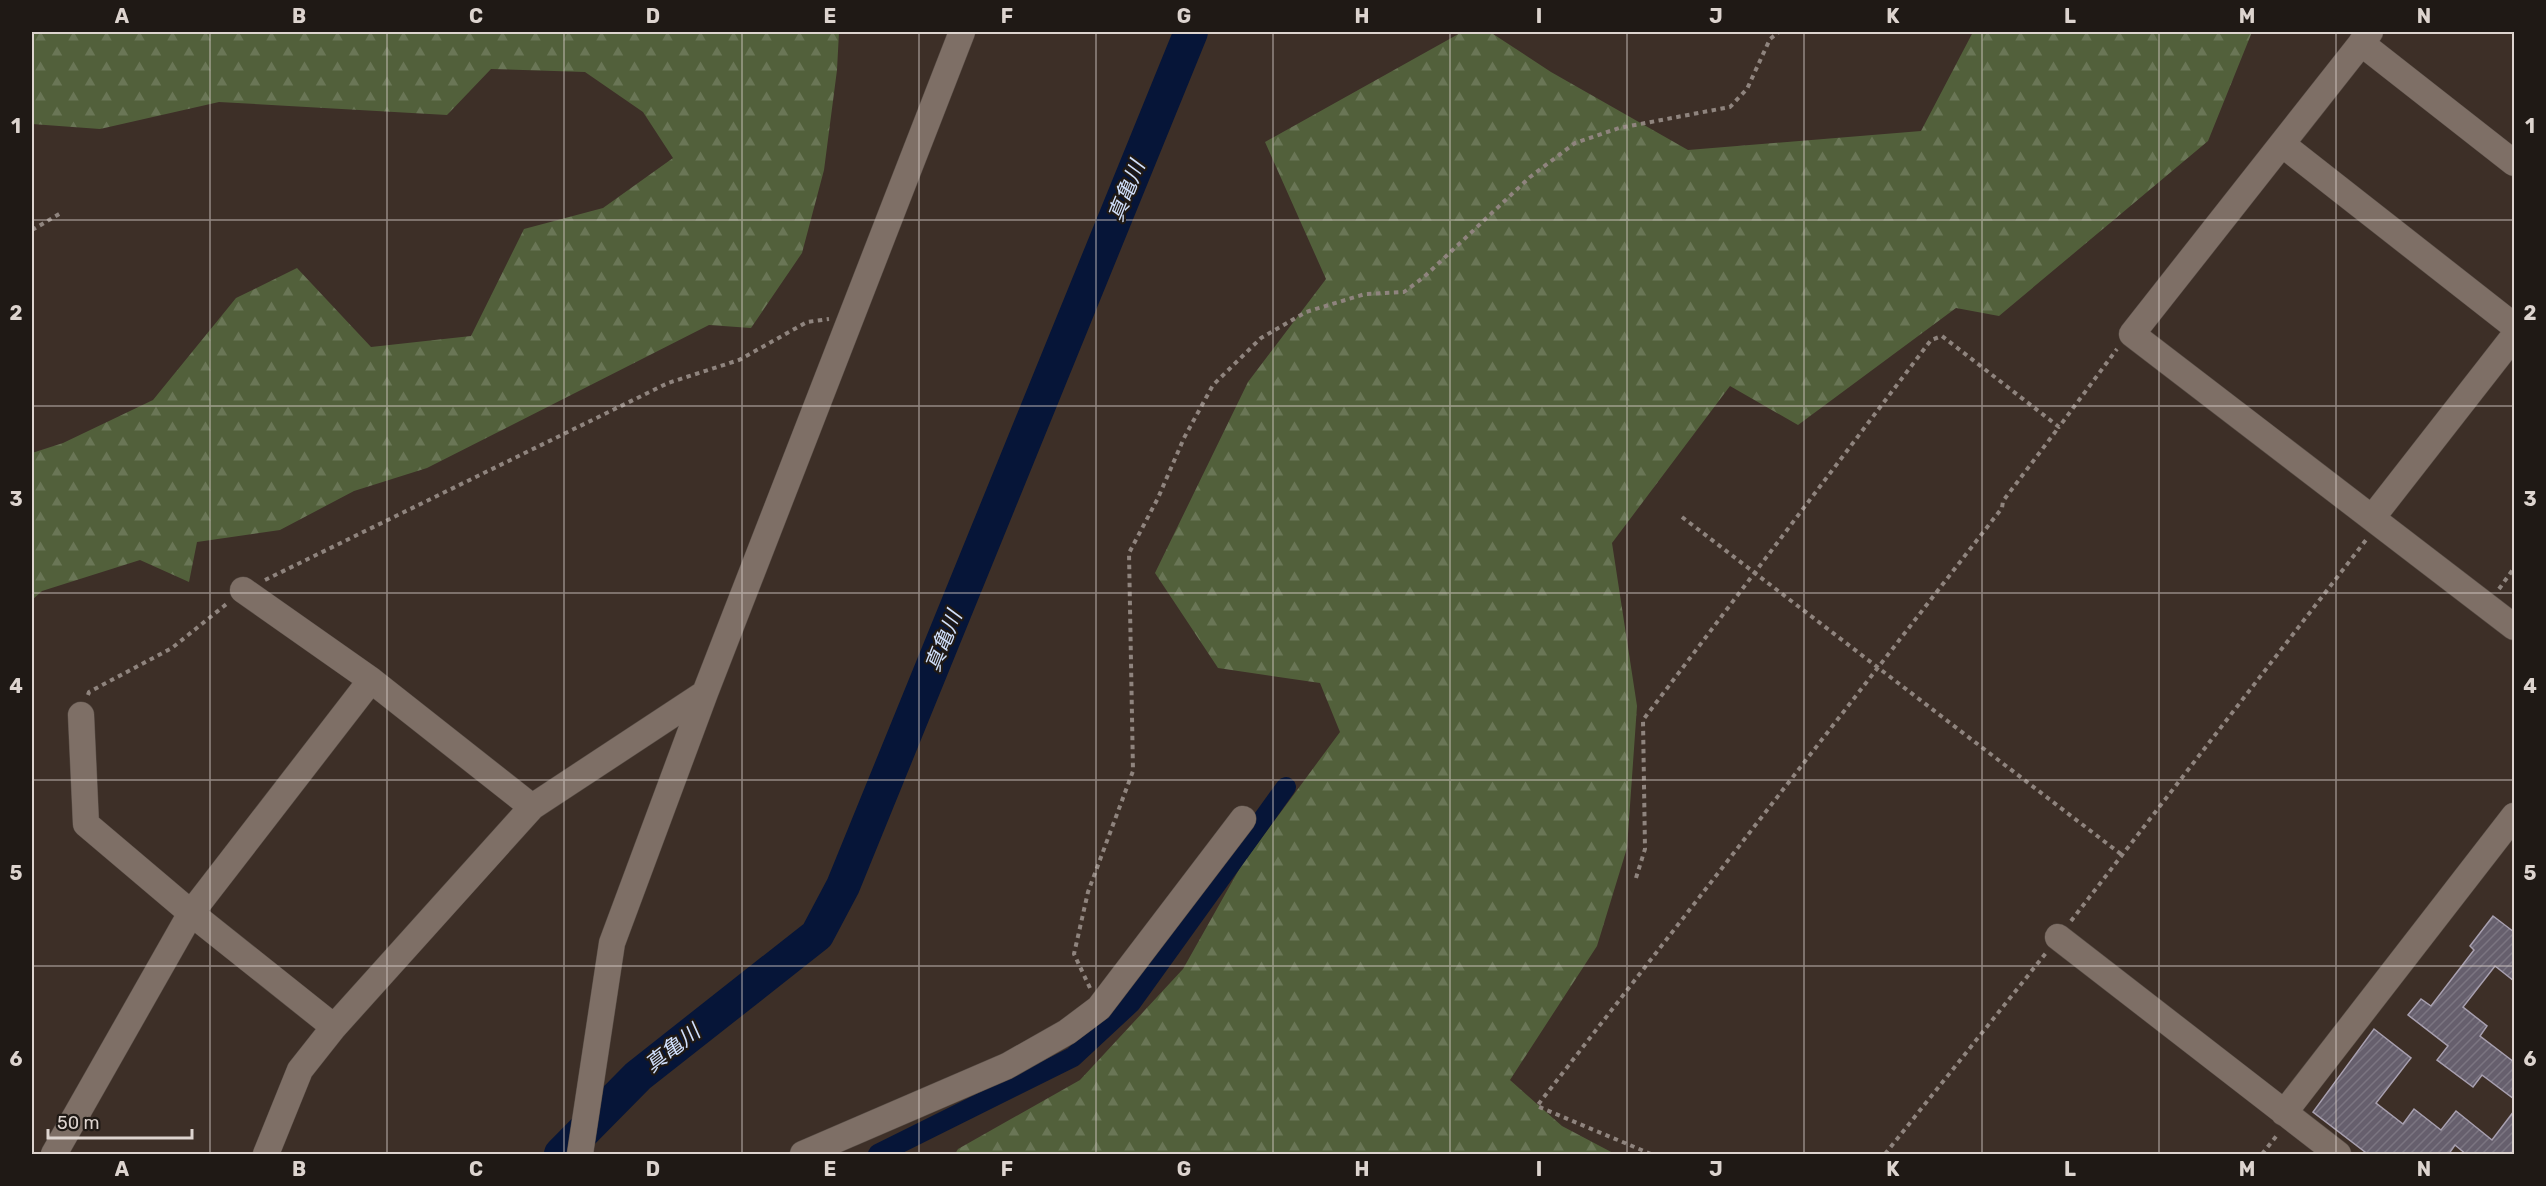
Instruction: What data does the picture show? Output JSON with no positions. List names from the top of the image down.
{
  "water": ["真亀川"],
  "scale_bar": "50 m",
  "grid": {
    "columns": [
      "A",
      "B",
      "C",
      "D",
      "E",
      "F",
      "G",
      "H",
      "I",
      "J",
      "K",
      "L",
      "M",
      "N"
    ],
    "rows": [
      "1",
      "2",
      "3",
      "4",
      "5",
      "6"
    ]
  }
}
